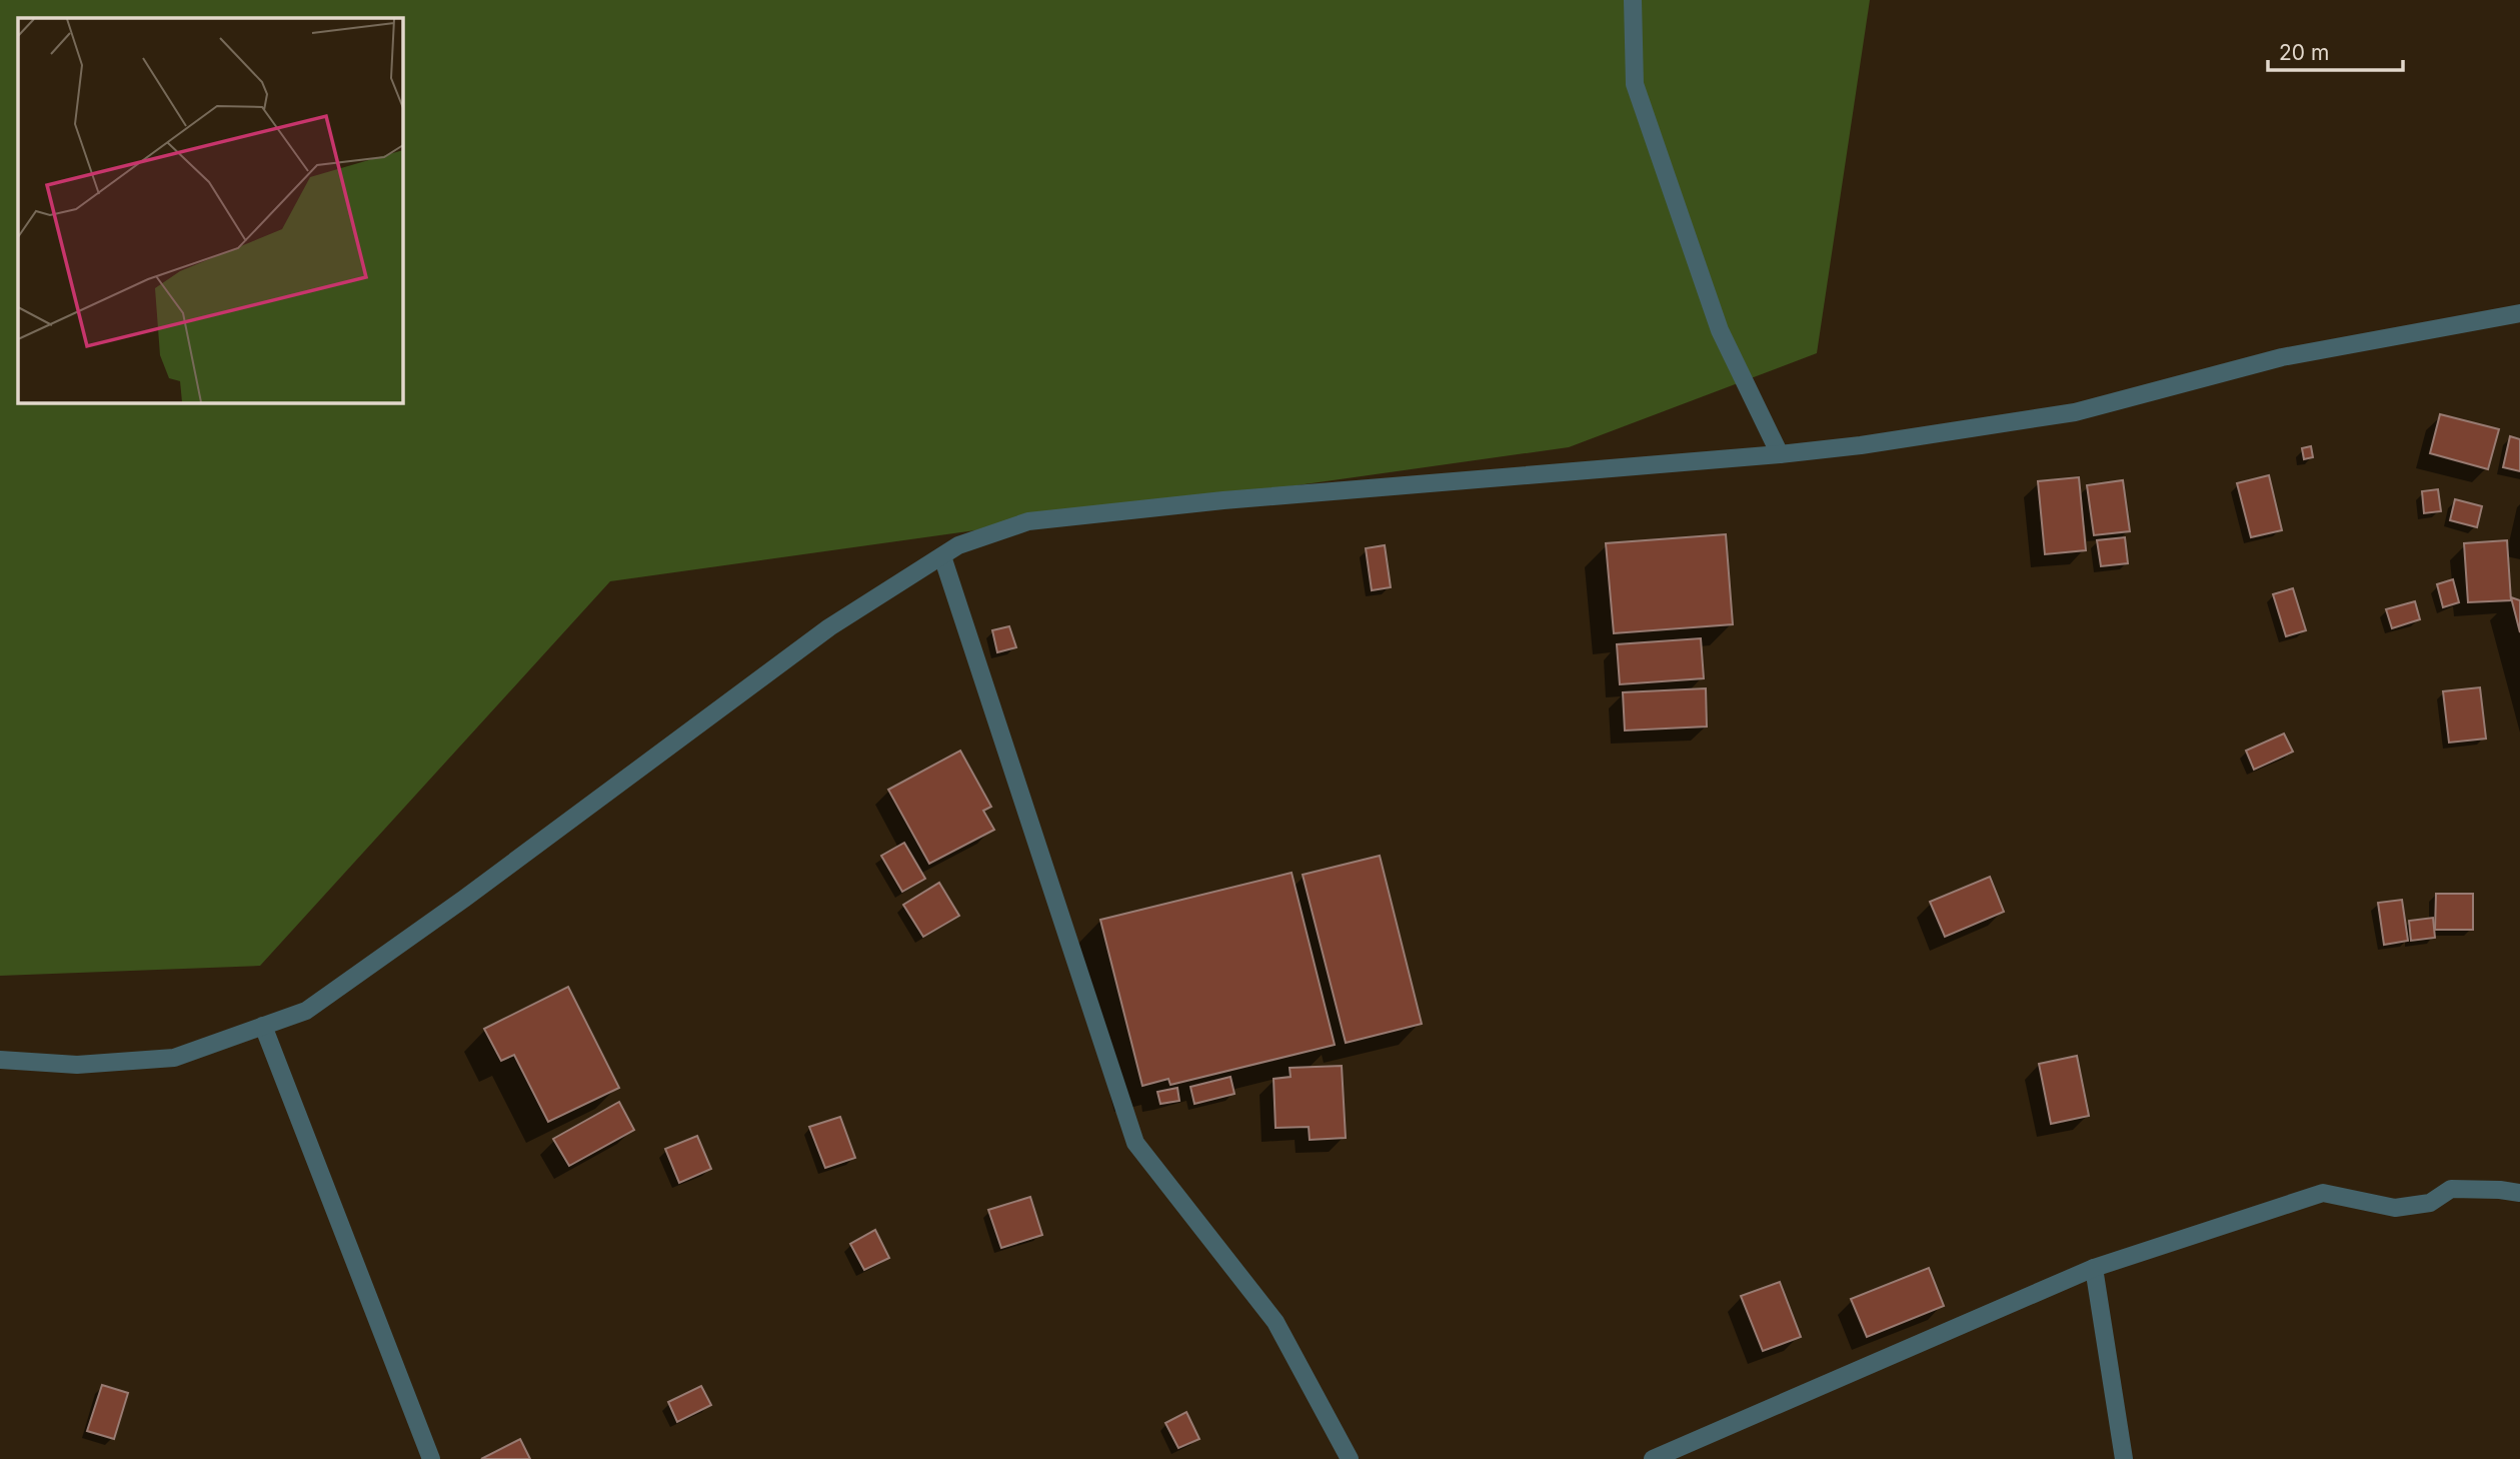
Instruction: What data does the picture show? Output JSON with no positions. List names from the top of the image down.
{
  "scale_bar": "20 m"
}
